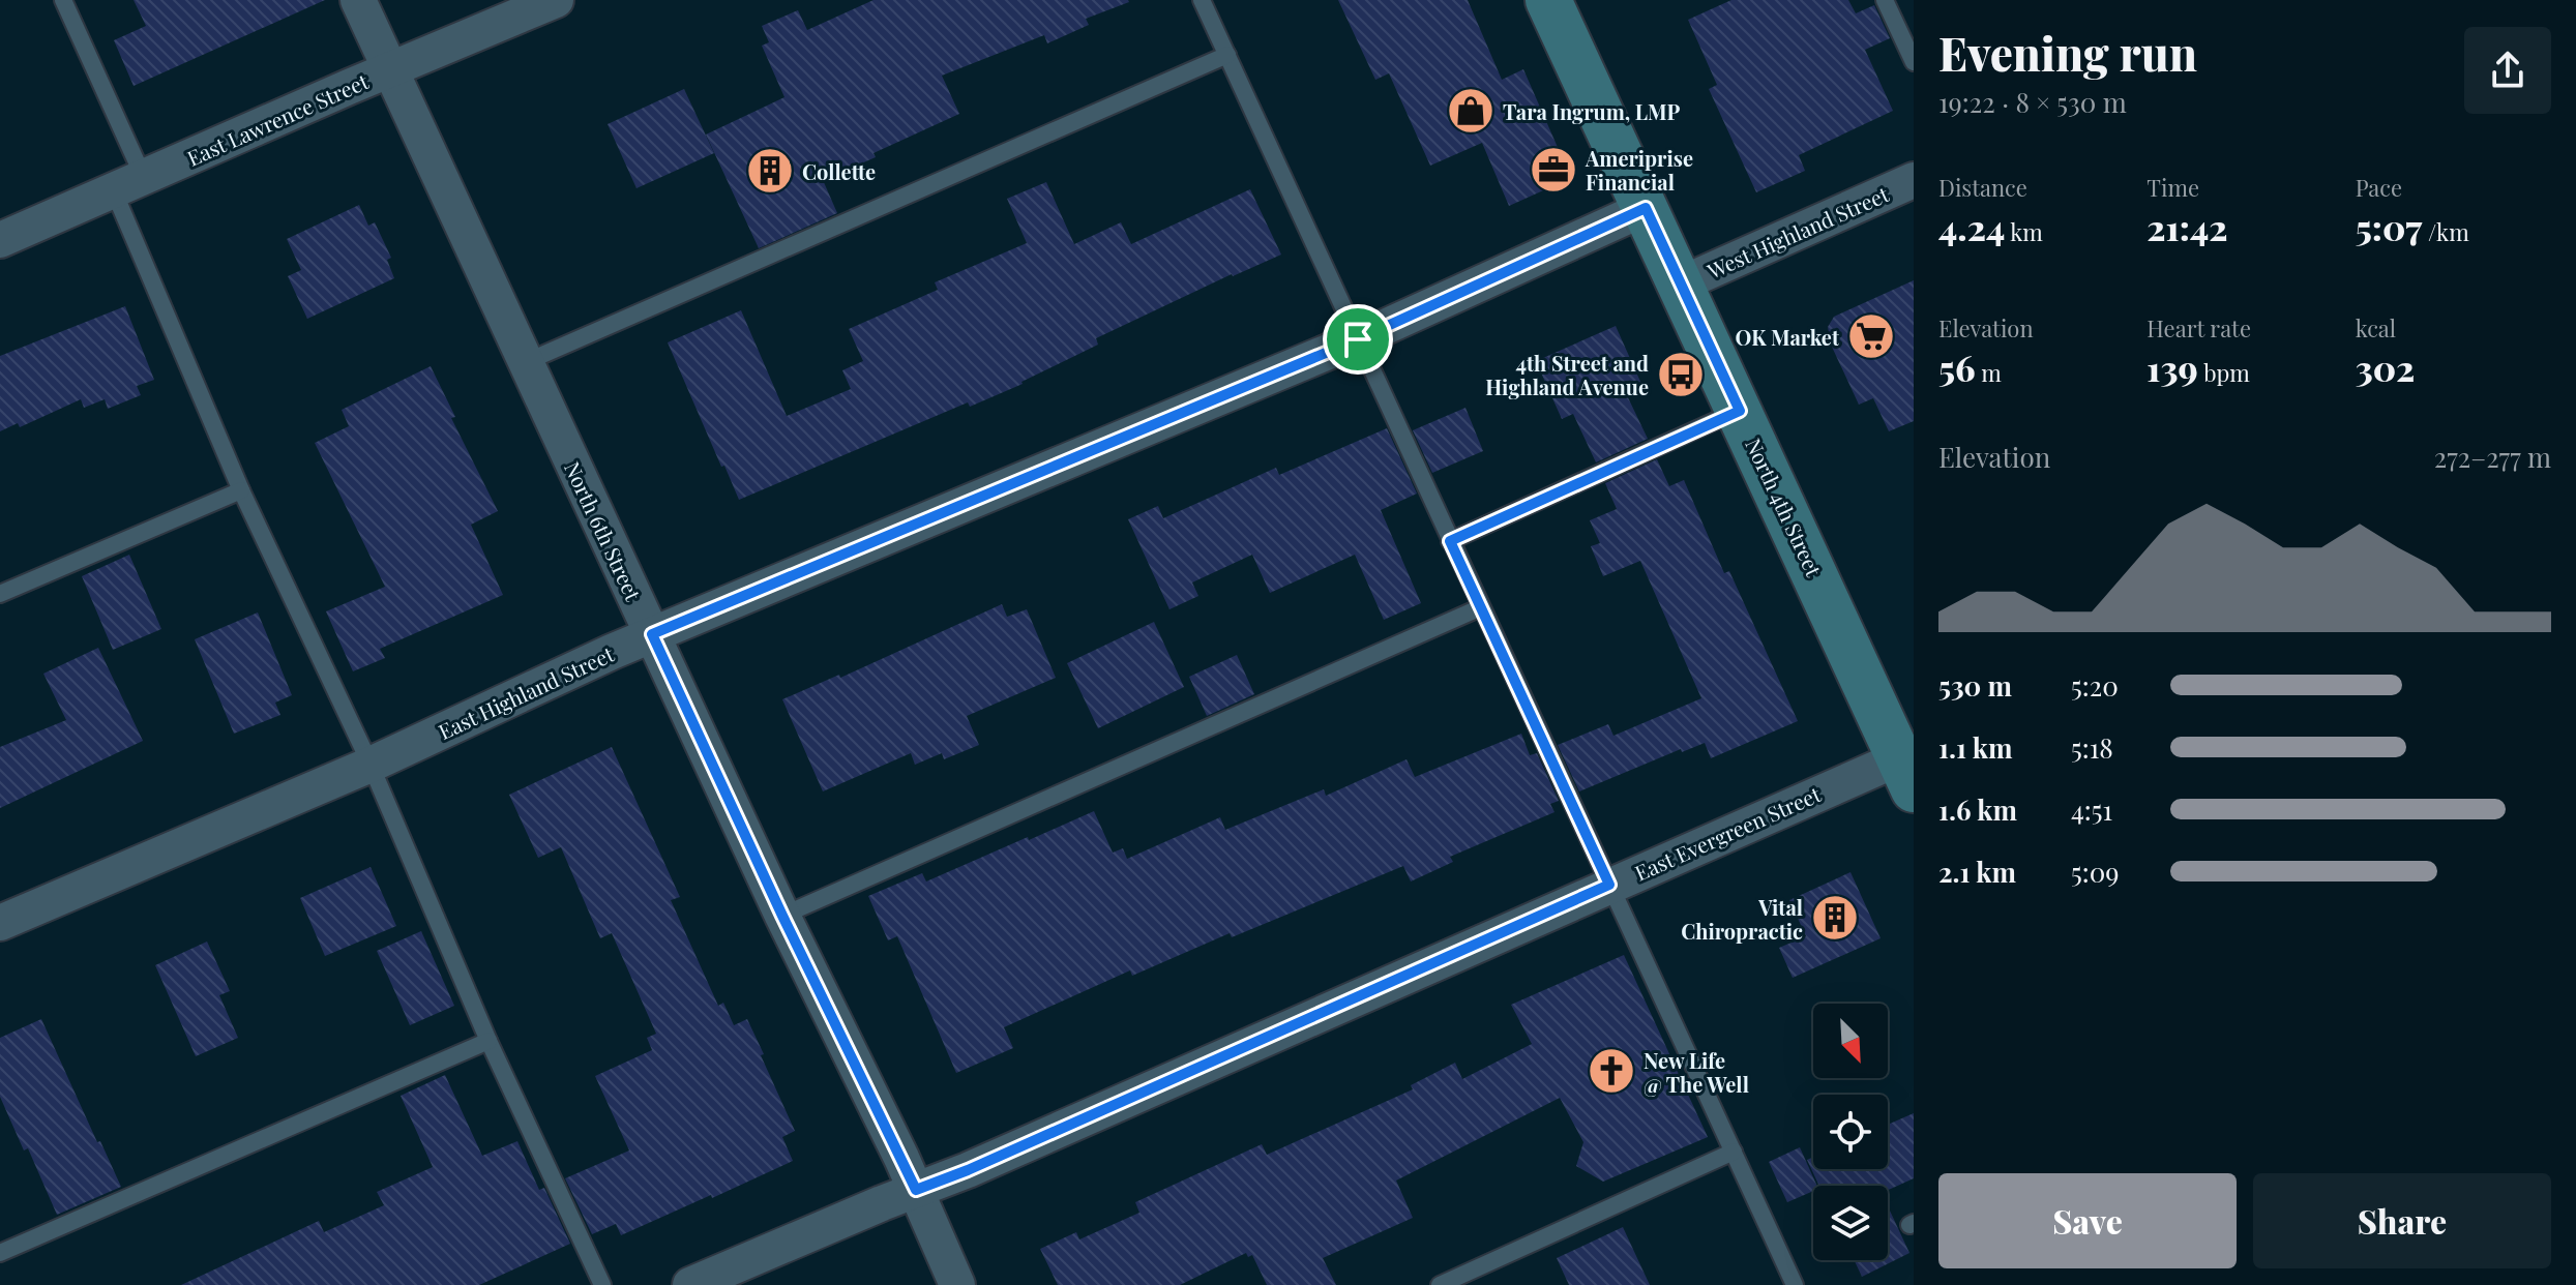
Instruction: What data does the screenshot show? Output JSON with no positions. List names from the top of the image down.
{
  "streets": {
    "main road": ["North 4th Street"],
    "street": [
      "East Lawrence Street",
      "West Highland Street",
      "North 6th Street",
      "East Highland Street",
      "East Evergreen Street"
    ]
  },
  "crossings": [
    ["East Lawrence Street", "North 6th Street"],
    ["West Highland Street", "North 4th Street"],
    ["North 4th Street", "East Highland Street"],
    ["North 4th Street", "East Evergreen Street"],
    ["North 6th Street", "East Highland Street"],
    ["North 6th Street", "East Evergreen Street"]
  ],
  "places": {
    "shop": ["Tara Ingrum, LMP"],
    "office": ["Ameriprise Financial"],
    "building": ["Collette", "Vital Chiropractic"],
    "supermarket": ["OK Market"],
    "bus stop": ["4th Street and Highland Avenue"],
    "church": ["New Life @ The Well"]
  },
  "north": "bottom right",
  "page": {
    "heading": ["Evening run", "19:22 · 8 × 530 m"],
    "stats": [
      ["Distance", "4.24 km"],
      ["Time", "21:42"],
      ["Pace", "5:07 /km"],
      ["Elevation", "56 m"],
      ["Heart rate", "139 bpm"],
      ["kcal", "302"]
    ],
    "chart": ["Elevation", "272–277 m"],
    "list": [
      {
        "name": "530 m",
        "note": "5:20"
      },
      {
        "name": "1.1 km",
        "note": "5:18"
      },
      {
        "name": "1.6 km",
        "note": "4:51"
      },
      {
        "name": "2.1 km",
        "note": "5:09"
      }
    ],
    "buttons": ["Save", "Share"]
  }
}
